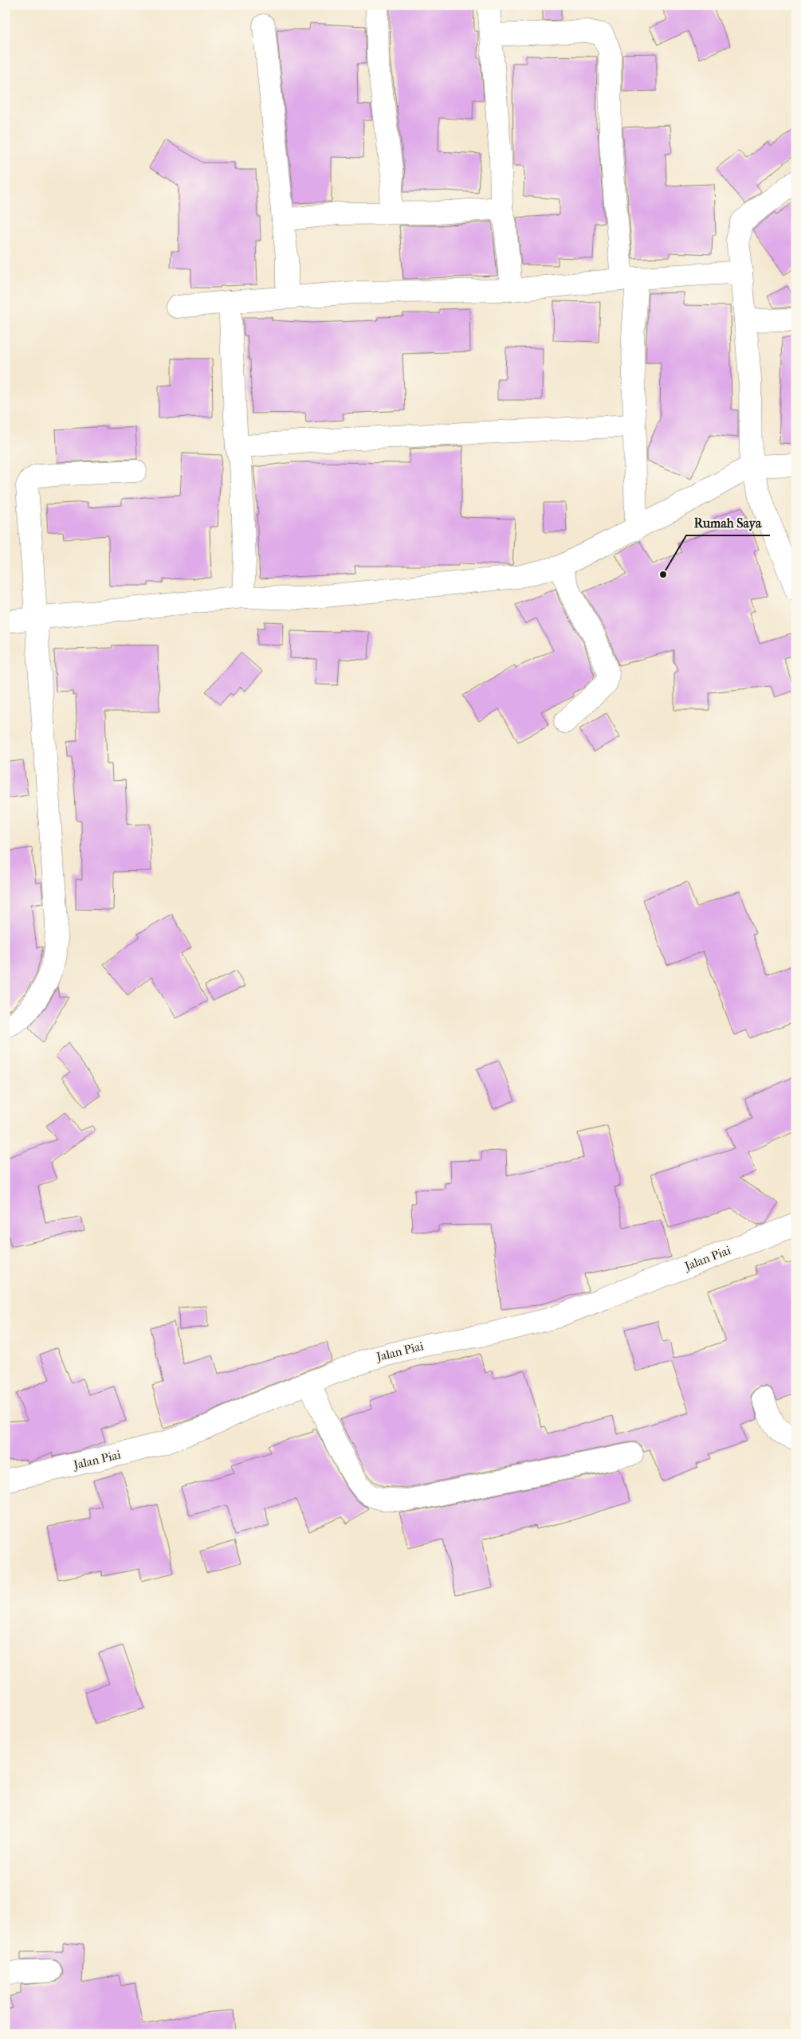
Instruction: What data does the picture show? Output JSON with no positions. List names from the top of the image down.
{
  "streets": {
    "street": ["Jalan Piai"]
  },
  "places": ["Rumah Saya"]
}
